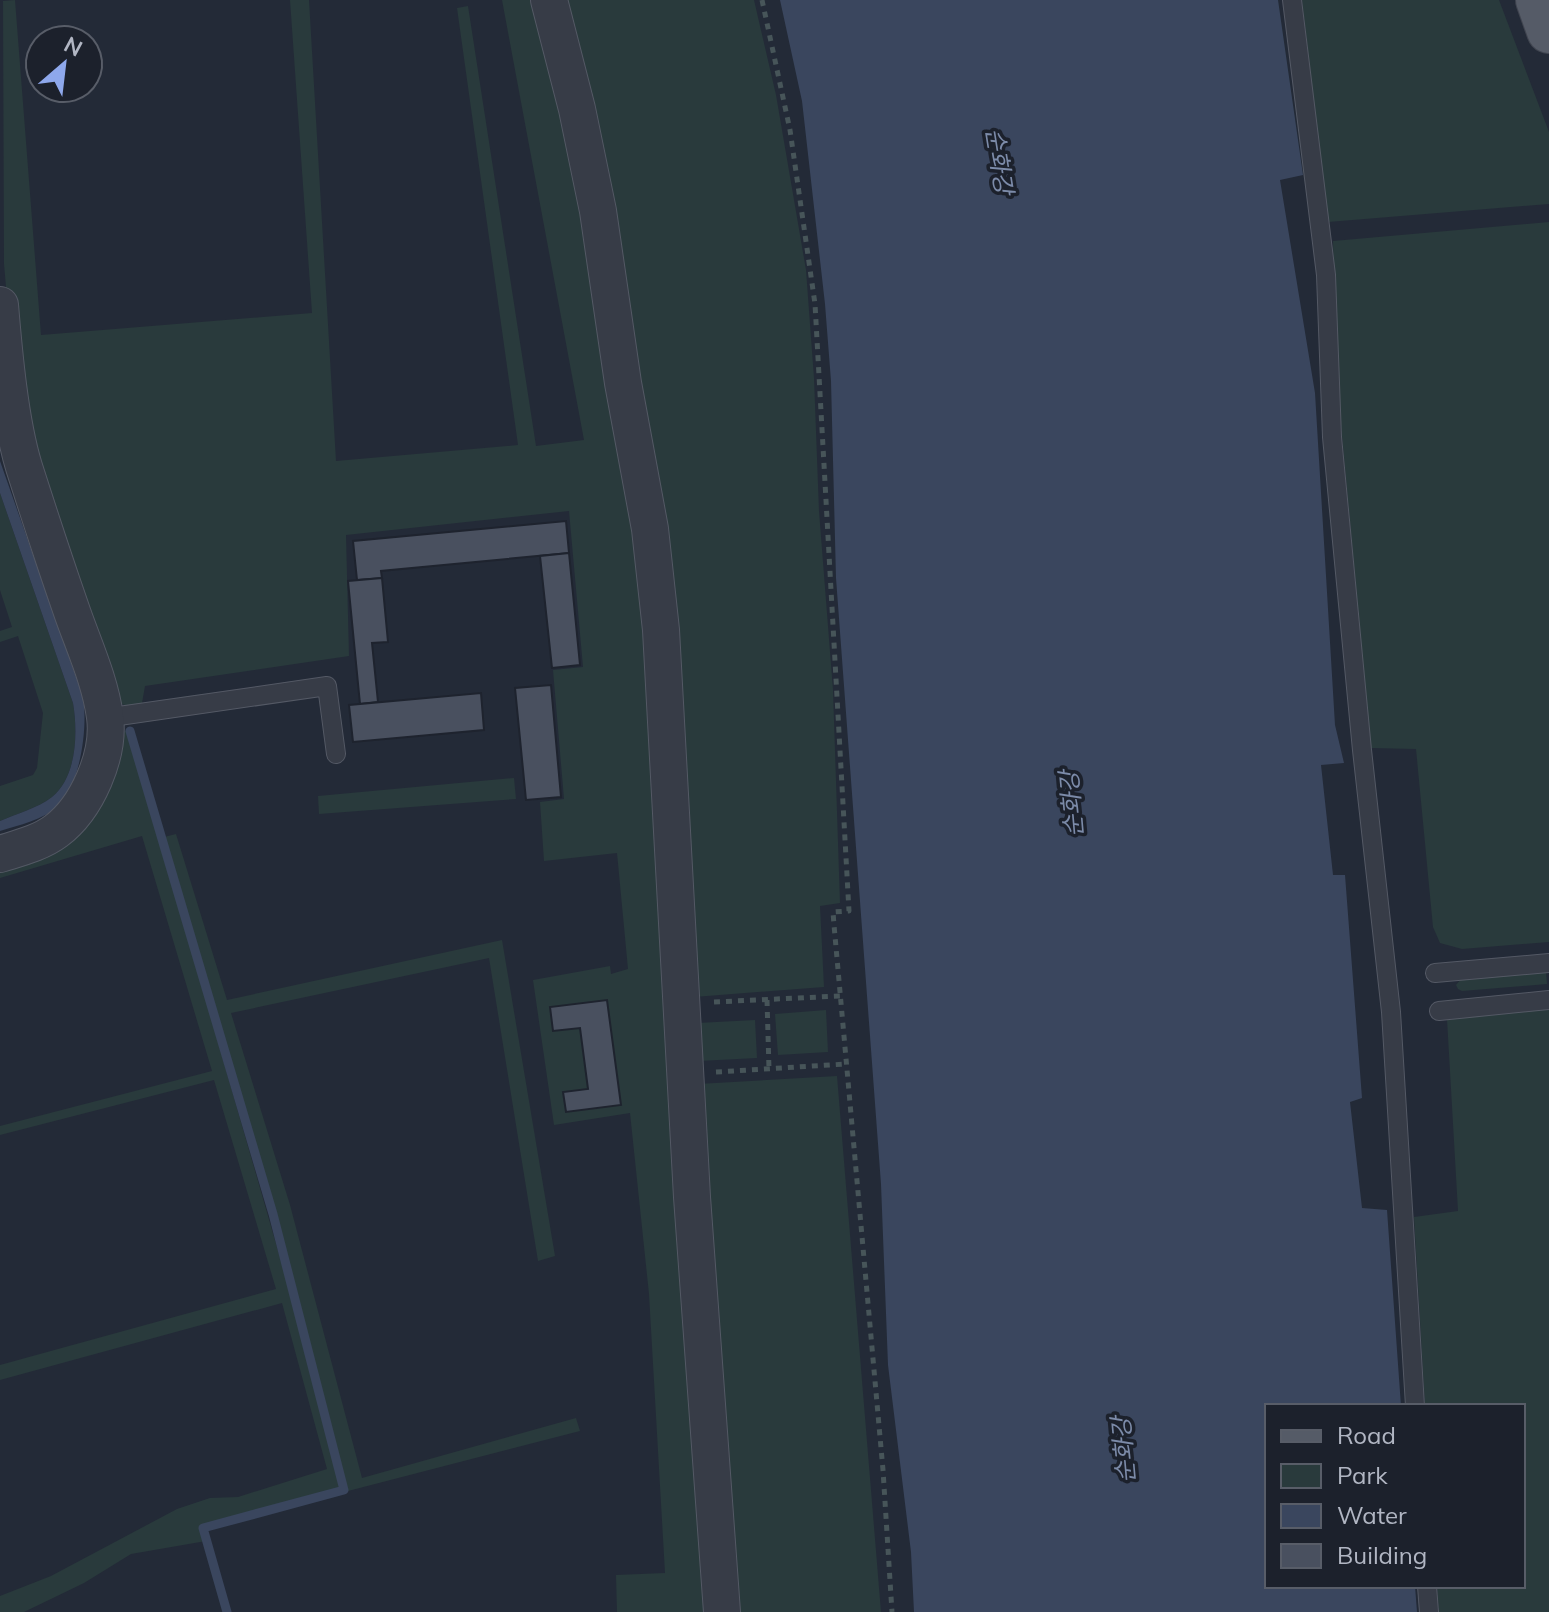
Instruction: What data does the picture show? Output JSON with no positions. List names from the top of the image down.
{
  "water": ["순화강"],
  "legend": [
    "Road",
    "Park",
    "Water",
    "Building"
  ],
  "north": "top right"
}
